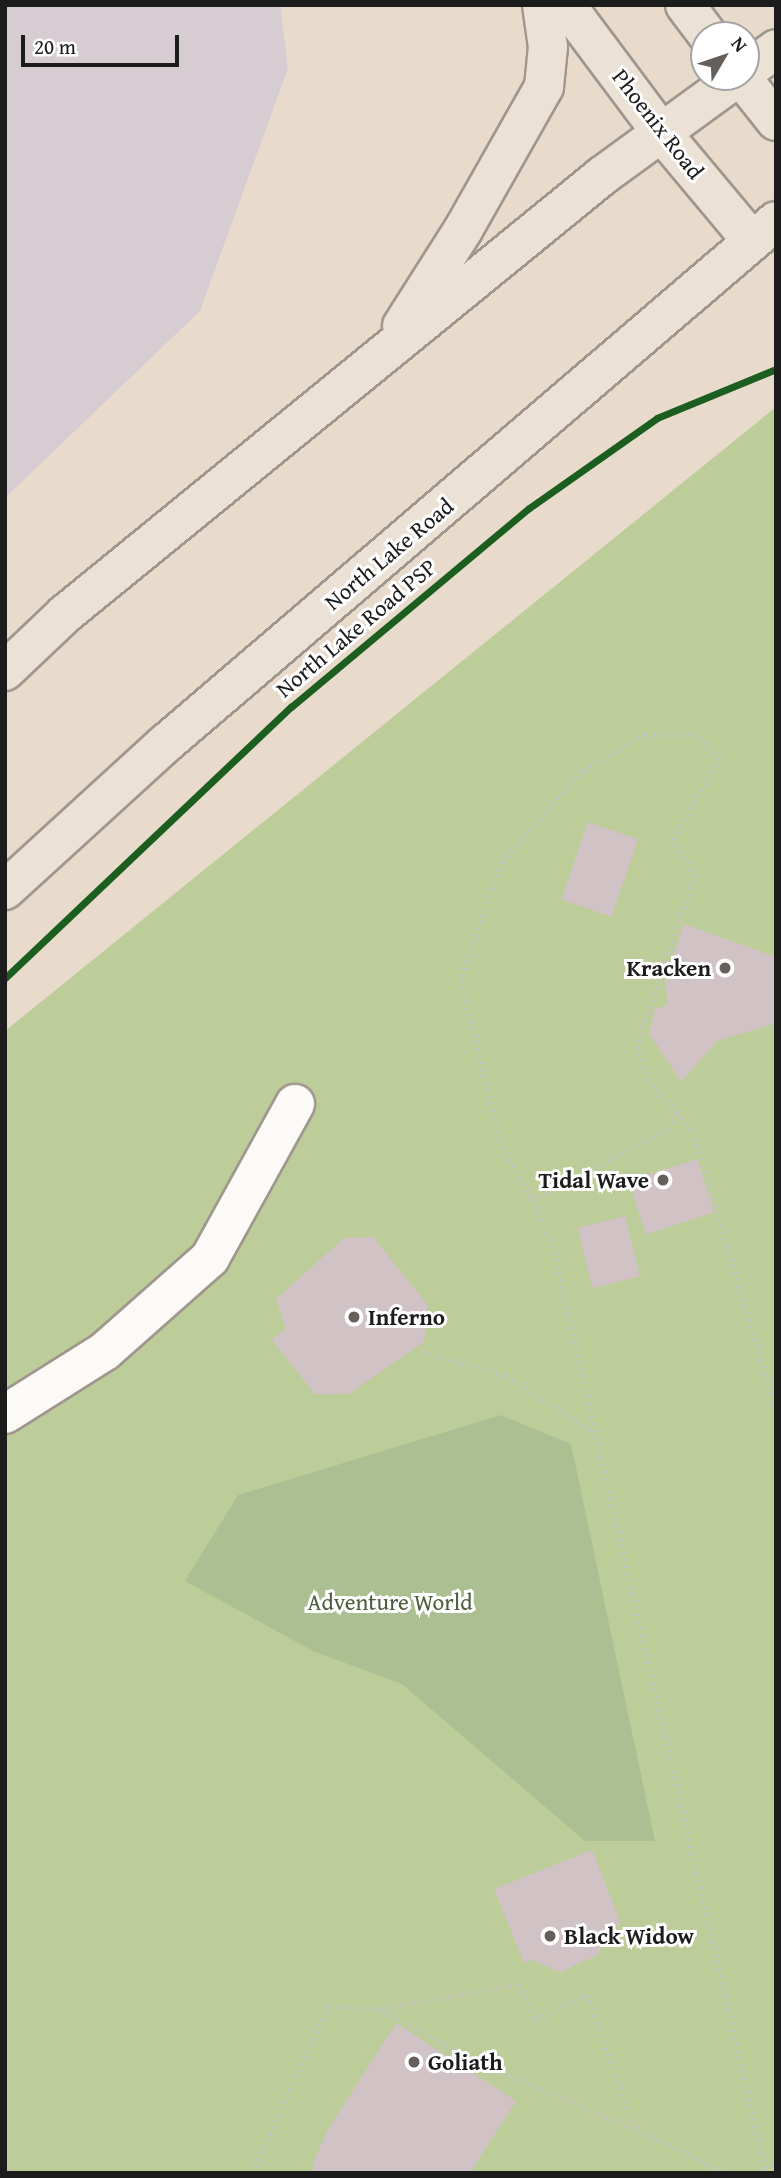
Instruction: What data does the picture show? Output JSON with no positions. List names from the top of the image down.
{
  "streets": {
    "main road": ["Phoenix Road", "North Lake Road"],
    "cycle path": ["North Lake Road PSP"]
  },
  "crossings": [
    ["Phoenix Road", "North Lake Road"]
  ],
  "parks": ["Adventure World"],
  "places": [
    "Kracken",
    "Tidal Wave",
    "Inferno",
    "Black Widow",
    "Goliath"
  ],
  "scale_bar": "20 m",
  "north": "top right"
}
